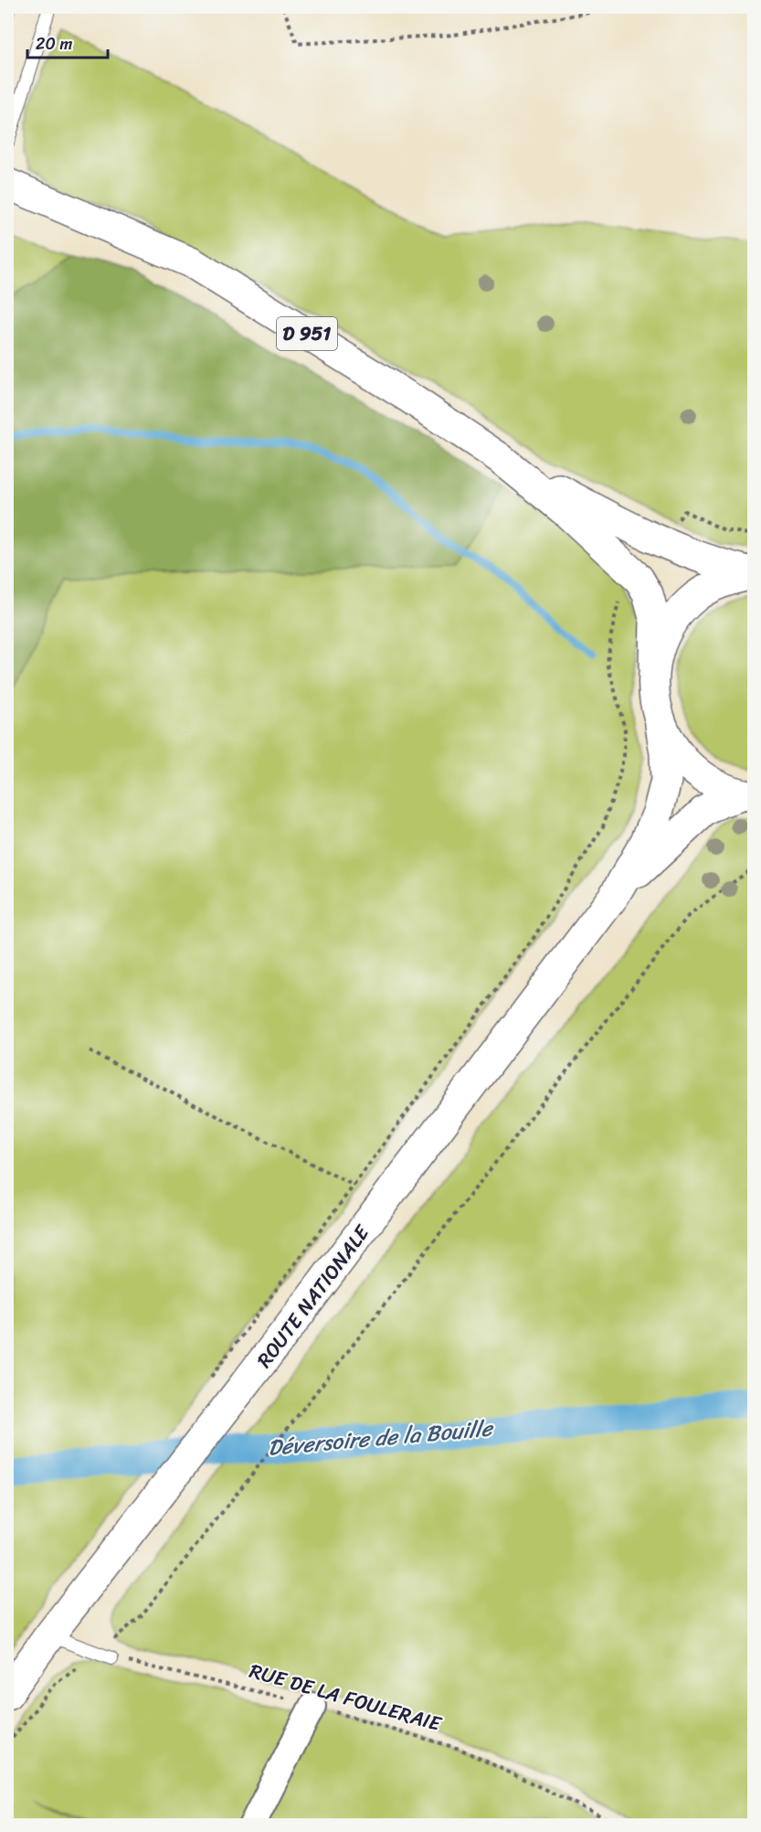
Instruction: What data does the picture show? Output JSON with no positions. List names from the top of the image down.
{
  "streets": {
    "main road": ["D 951", "ROUTE NATIONALE"],
    "path": ["RUE DE LA FOULERAIE"]
  },
  "water": ["Déversoire de la Bouille"],
  "scale_bar": "20 m"
}
